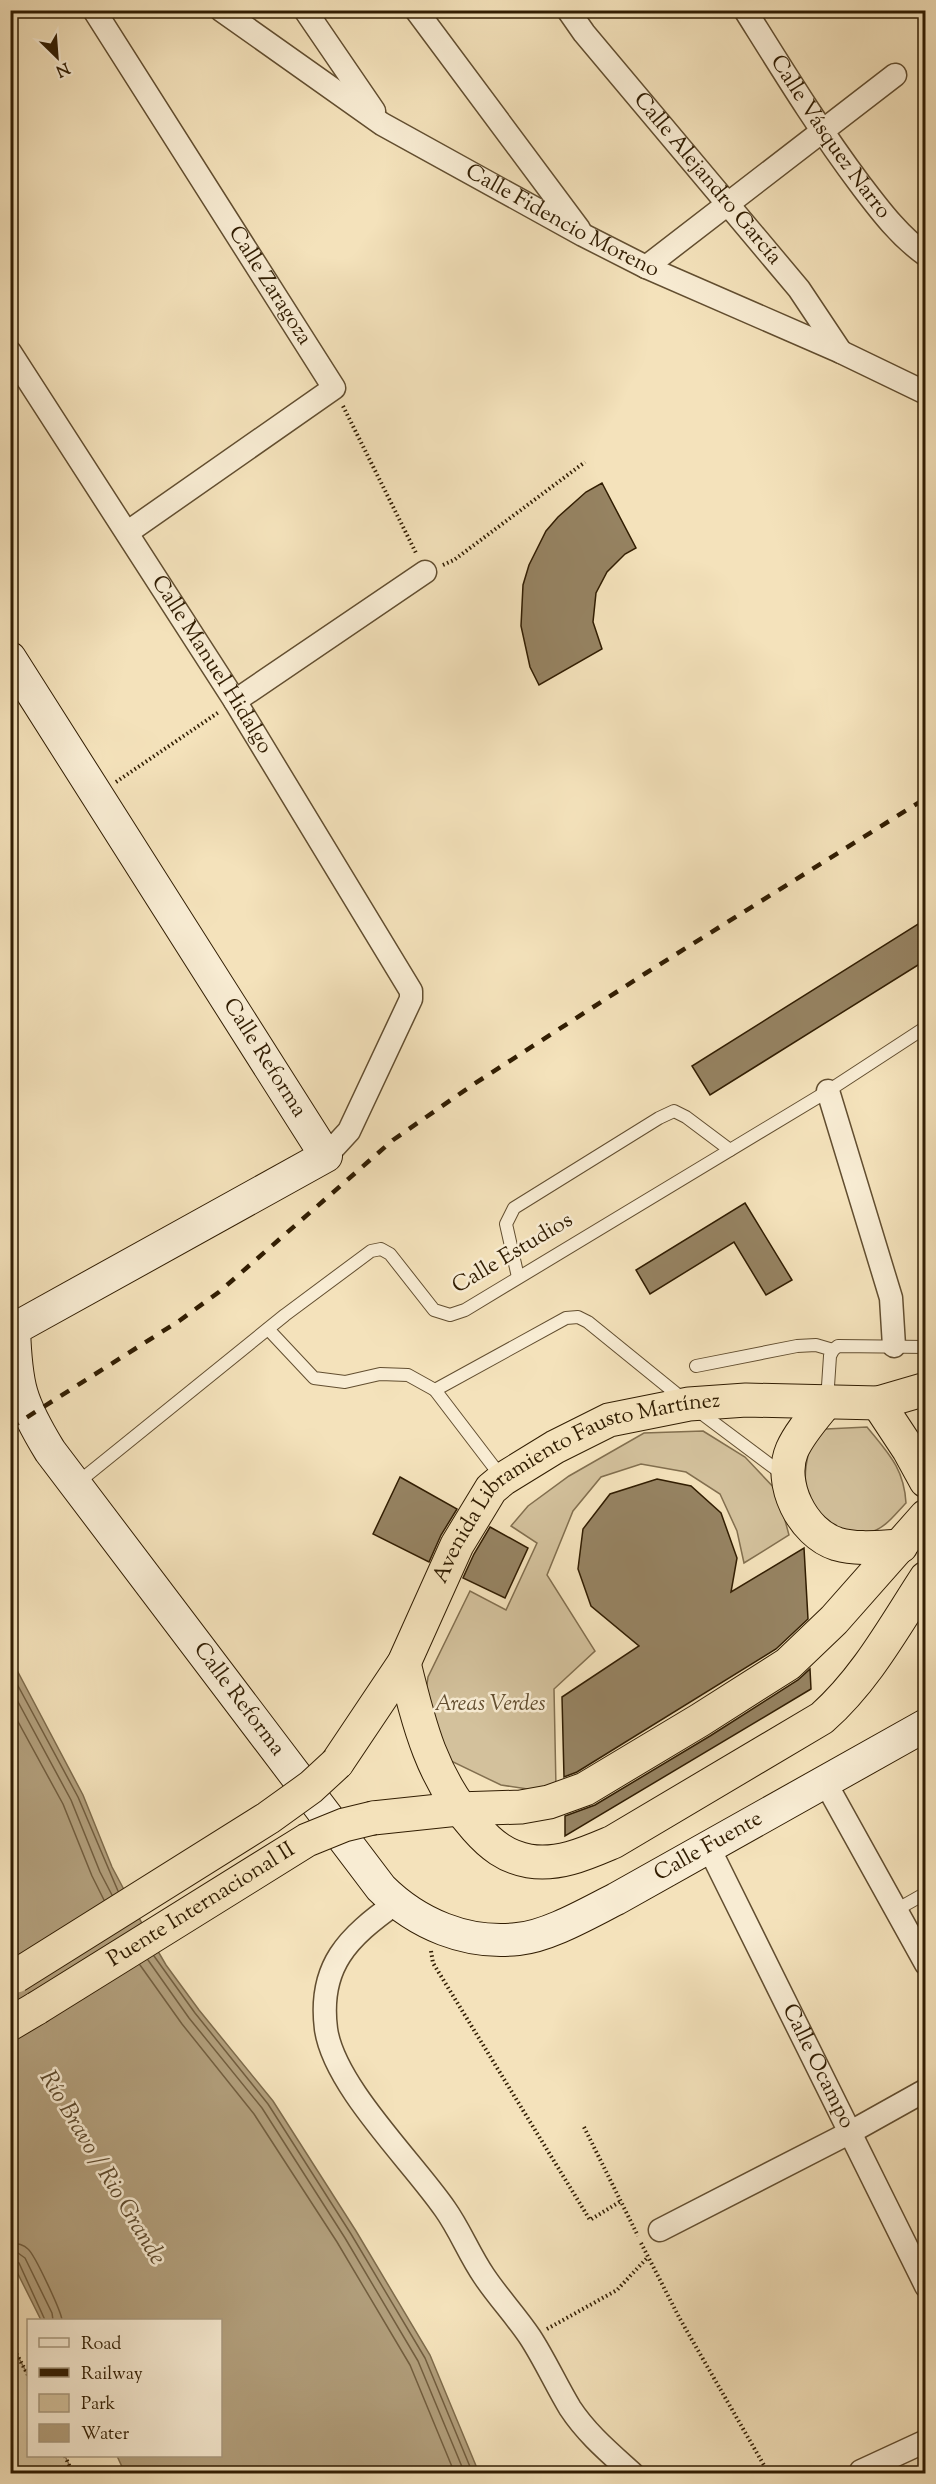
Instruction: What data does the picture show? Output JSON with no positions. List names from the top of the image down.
{
  "streets": {
    "highway": ["Avenida Libramiento Fausto Martínez", "Puente Internacional II"],
    "street": [
      "Calle Vásquez Narro",
      "Calle Alejandro García",
      "Calle Fidencio Moreno",
      "Calle Zaragoza",
      "Calle Manuel Hidalgo",
      "Calle Reforma",
      "Calle Fuente",
      "Calle Ocampo"
    ],
    "lane": ["Calle Estudios"]
  },
  "crossings": [
    ["Calle Alejandro García", "Calle Fidencio Moreno"],
    ["Calle Manuel Hidalgo", "Calle Reforma"],
    ["Calle Reforma", "Calle Estudios"],
    ["Calle Reforma", "Calle Fuente"],
    ["Avenida Libramiento Fausto Martínez", "Puente Internacional II"],
    ["Calle Fuente", "Calle Ocampo"]
  ],
  "water": ["Río Bravo / Rio Grande"],
  "parks": ["Areas Verdes"],
  "legend": [
    "Road",
    "Railway",
    "Park",
    "Water"
  ],
  "north": "bottom right"
}
